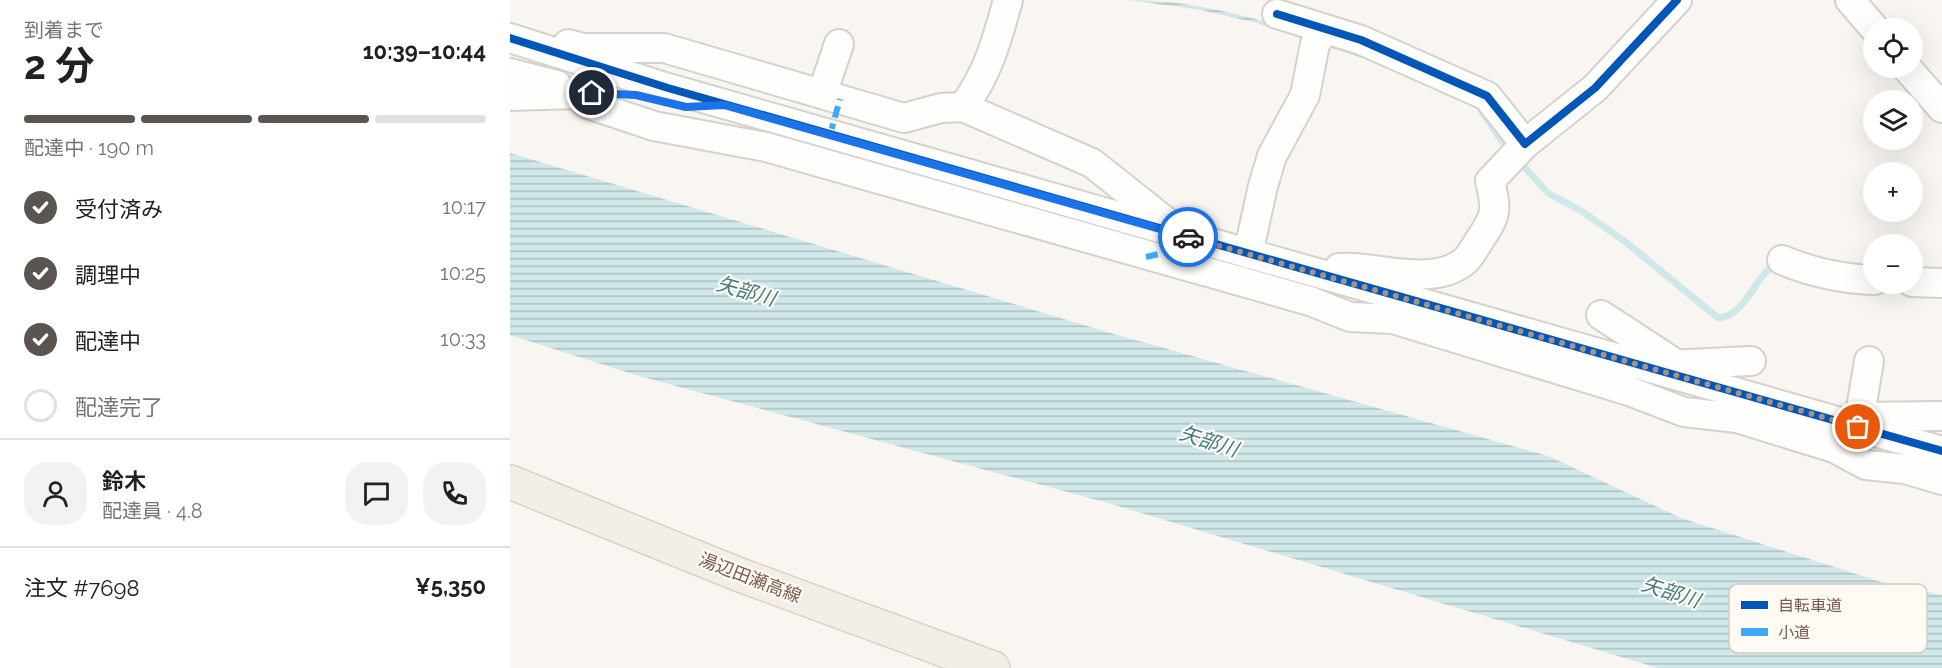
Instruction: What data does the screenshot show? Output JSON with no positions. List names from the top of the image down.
{
  "streets": {
    "main road": ["湯辺田瀬高線"]
  },
  "water": ["矢部川"],
  "legend": ["自転車道", "小道"],
  "page": {
    "heading": ["2 分", "到着まで", "10:39–10:44"],
    "panel": [
      "鈴木",
      "配達員 · 4.8",
      "注文 #7698",
      "¥5,350"
    ],
    "map_buttons": ["+", "−"],
    "bar": "配達中 · 190 m",
    "list": [
      ["受付済み", "10:17"],
      ["調理中", "10:25"],
      ["配達中", "10:33"],
      "配達完了"
    ]
  }
}
